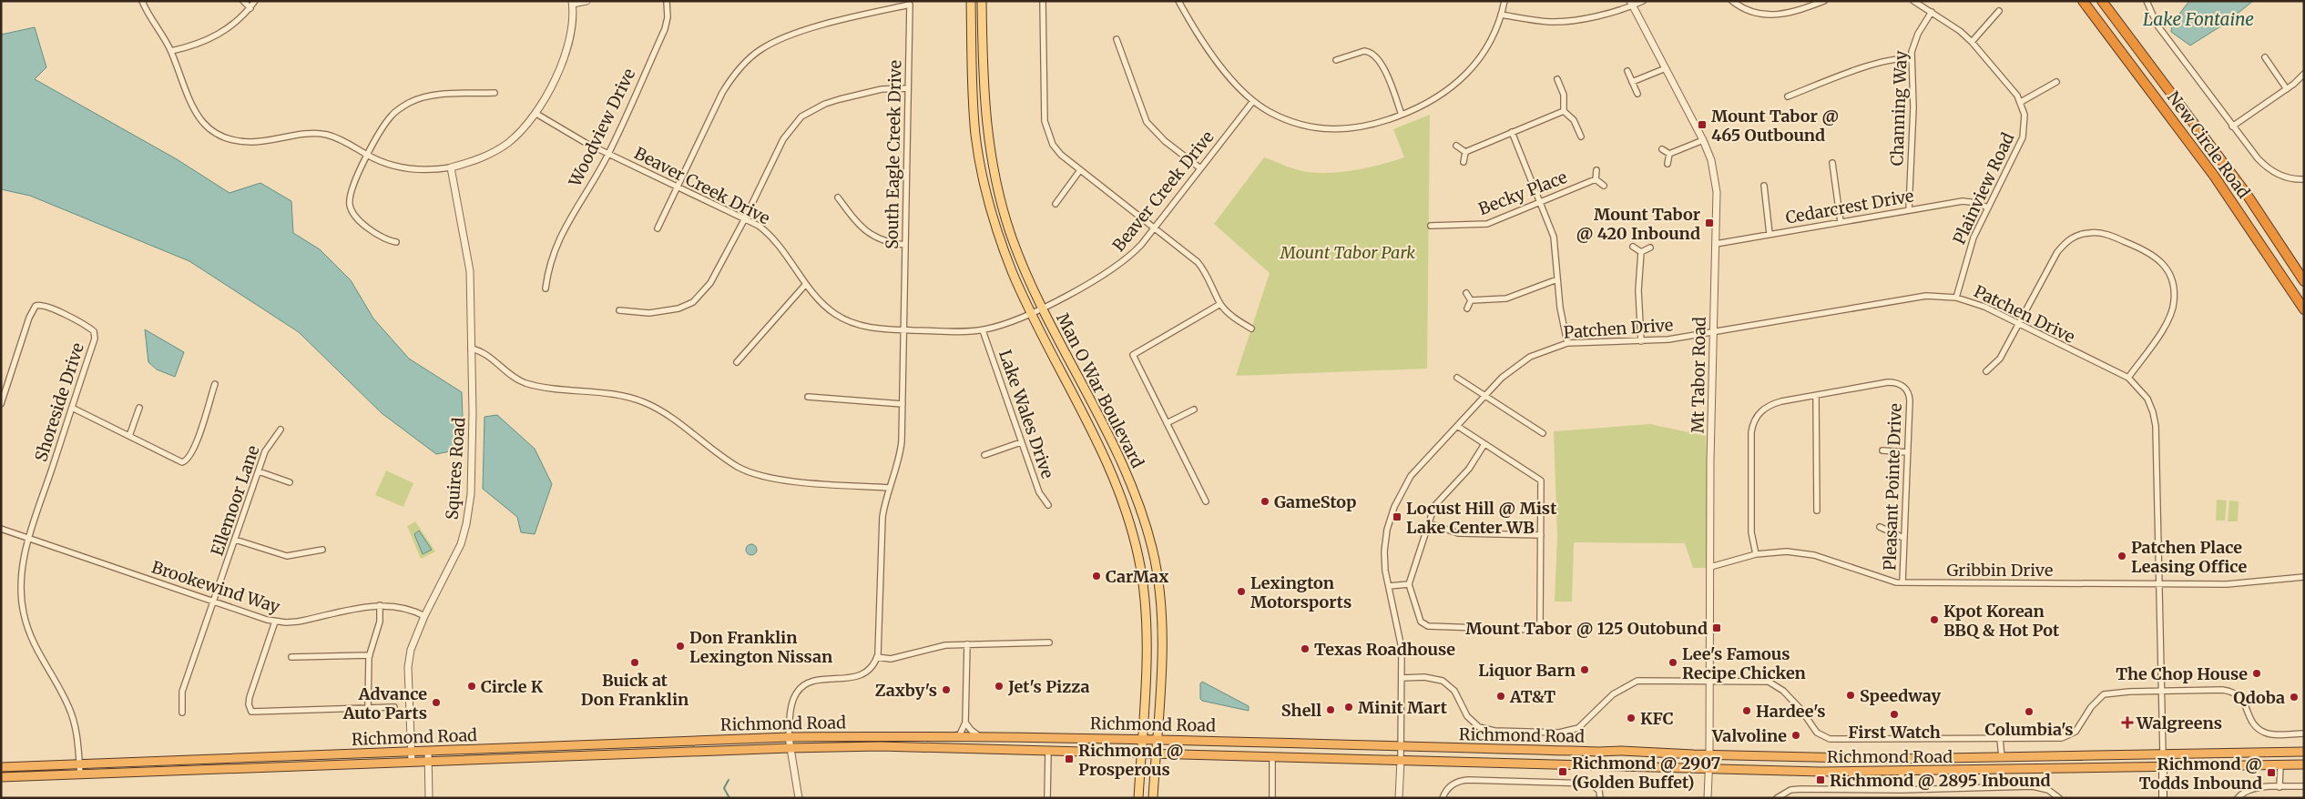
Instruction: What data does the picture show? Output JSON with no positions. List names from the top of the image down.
{
  "streets": {
    "highway": ["New Circle Road", "Richmond Road"],
    "main road": ["Man O War Boulevard"],
    "street": [
      "Channing Way",
      "Woodview Drive",
      "South Eagle Creek Drive",
      "Beaver Creek Drive",
      "Plainview Road",
      "Becky Place",
      "Cedarcrest Drive",
      "Patchen Drive",
      "Mt Tabor Road",
      "Shoreside Drive",
      "Lake Wales Drive",
      "Squires Road",
      "Pleasant Pointe Drive",
      "Ellemoor Lane",
      "Gribbin Drive",
      "Brookewind Way"
    ]
  },
  "crossings": [
    ["Channing Way", "Cedarcrest Drive"],
    ["Woodview Drive", "Beaver Creek Drive"],
    ["South Eagle Creek Drive", "Beaver Creek Drive"],
    ["South Eagle Creek Drive", "Richmond Road"],
    ["Beaver Creek Drive", "Man O War Boulevard"],
    ["Beaver Creek Drive", "Lake Wales Drive"],
    ["Plainview Road", "Cedarcrest Drive"],
    ["Plainview Road", "Patchen Drive"],
    ["Cedarcrest Drive", "Mt Tabor Road"],
    ["Patchen Drive", "Mt Tabor Road"],
    ["Patchen Drive", "Gribbin Drive"],
    ["Patchen Drive", "Richmond Road"],
    ["Mt Tabor Road", "Gribbin Drive"],
    ["Mt Tabor Road", "Richmond Road"],
    ["Man O War Boulevard", "Richmond Road"],
    ["Shoreside Drive", "Brookewind Way"],
    ["Shoreside Drive", "Richmond Road"],
    ["Squires Road", "Brookewind Way"],
    ["Squires Road", "Richmond Road"],
    ["Pleasant Pointe Drive", "Gribbin Drive"],
    ["Ellemoor Lane", "Brookewind Way"]
  ],
  "water": ["Lake Fontaine"],
  "parks": ["Mount Tabor Park"],
  "places": {
    "transit": [
      "Mount Tabor @ 465 Outbound",
      "Mount Tabor @ 420 Inbound",
      "Locust Hill @ Mist Lake Center WB",
      "Mount Tabor @ 125 Outobund",
      "Richmond @ Prosperous",
      "Richmond @ 2907 (Golden Buffet)",
      "Richmond @ Todds Inbound",
      "Richmond @ 2895 Inbound"
    ],
    "other": [
      "GameStop",
      "Patchen Place Leasing Office",
      "CarMax",
      "Lexington Motorsports",
      "Kpot Korean BBQ & Hot Pot",
      "Don Franklin Lexington Nissan",
      "Texas Roadhouse",
      "Buick at Don Franklin",
      "Lee's Famous Recipe Chicken",
      "Liquor Barn",
      "The Chop House",
      "Circle K",
      "Jet's Pizza",
      "Zaxby's",
      "Speedway",
      "AT&T",
      "Qdoba",
      "Advance Auto Parts",
      "Minit Mart",
      "Shell",
      "Hardee's",
      "Columbia's",
      "First Watch",
      "KFC",
      "Valvoline"
    ],
    "health": ["Walgreens"]
  }
}
